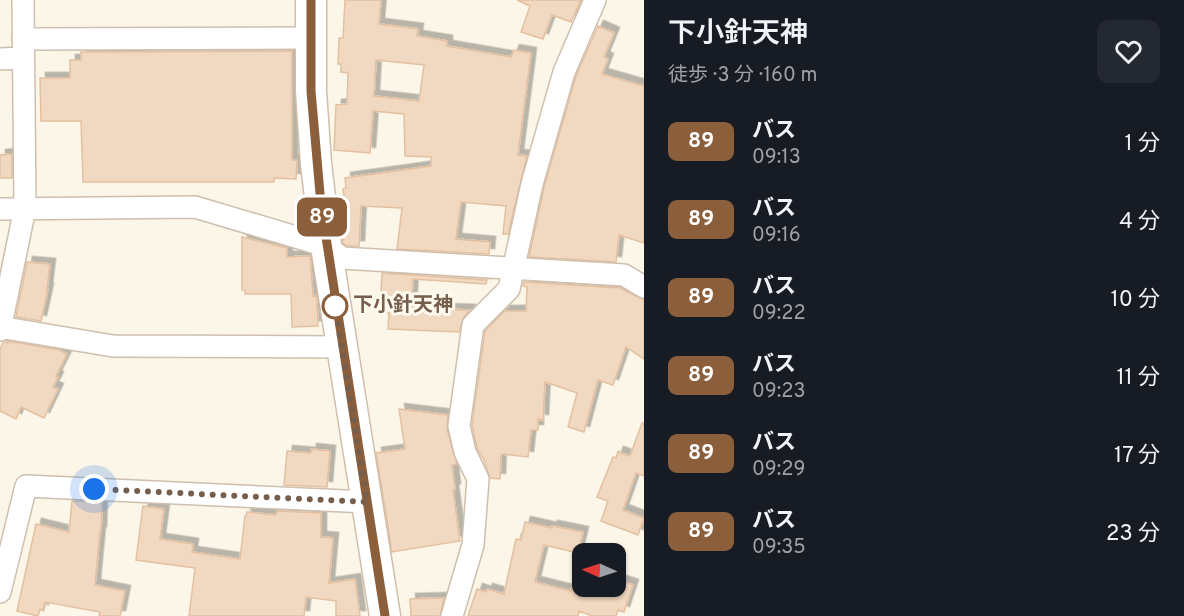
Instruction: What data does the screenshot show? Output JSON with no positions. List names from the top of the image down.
{
  "places": ["下小針天神"],
  "lines": ["bus line 89"],
  "north": "left",
  "page": {
    "on_map": "89",
    "heading": ["下小針天神", "徒歩 · 3 分 · 160 m"],
    "list": [
      {
        "mark": "89",
        "name": "バス",
        "note": "09:13",
        "value": "1 分"
      },
      {
        "mark": "89",
        "name": "バス",
        "note": "09:16",
        "value": "4 分"
      },
      {
        "mark": "89",
        "name": "バス",
        "note": "09:22",
        "value": "10 分"
      },
      {
        "mark": "89",
        "name": "バス",
        "note": "09:23",
        "value": "11 分"
      },
      {
        "mark": "89",
        "name": "バス",
        "note": "09:29",
        "value": "17 分"
      },
      {
        "mark": "89",
        "name": "バス",
        "note": "09:35",
        "value": "23 分"
      }
    ]
  }
}
